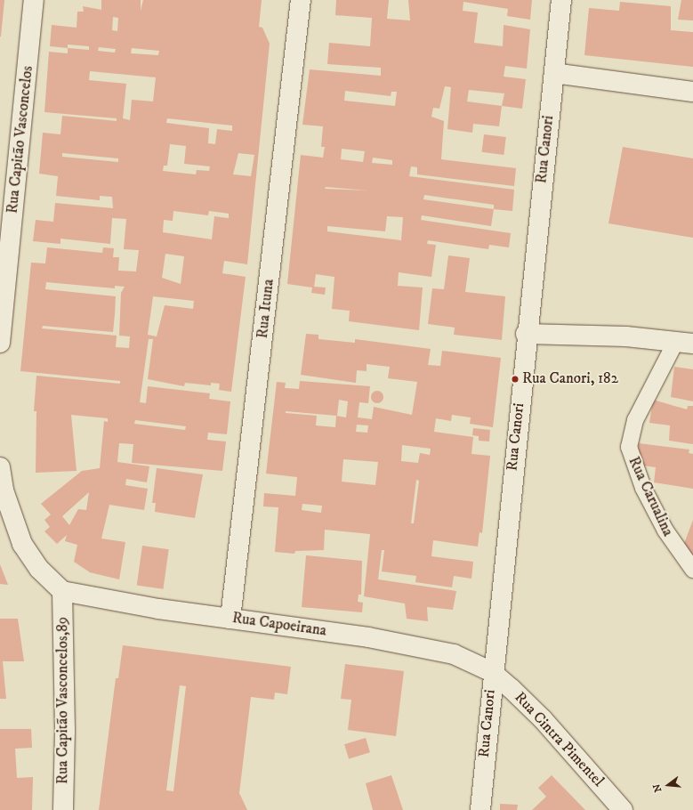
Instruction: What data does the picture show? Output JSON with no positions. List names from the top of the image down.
{
  "streets": {
    "street": [
      "Rua Capitão Vasconcelos",
      "Rua Canori",
      "Rua Ituna",
      "Rua Carualina",
      "Rua Capoeirana",
      "Rua Capitão Vasconcelos,89",
      "Rua Cintra Pimentel"
    ]
  },
  "crossings": [
    ["Rua Canori", "Rua Carualina"],
    ["Rua Canori", "Rua Capoeirana"],
    ["Rua Canori", "Rua Cintra Pimentel"],
    ["Rua Ituna", "Rua Capoeirana"],
    ["Rua Capoeirana", "Rua Capitão Vasconcelos,89"],
    ["Rua Capoeirana", "Rua Cintra Pimentel"]
  ],
  "places": ["Rua Canori, 182"],
  "north": "left"
}
